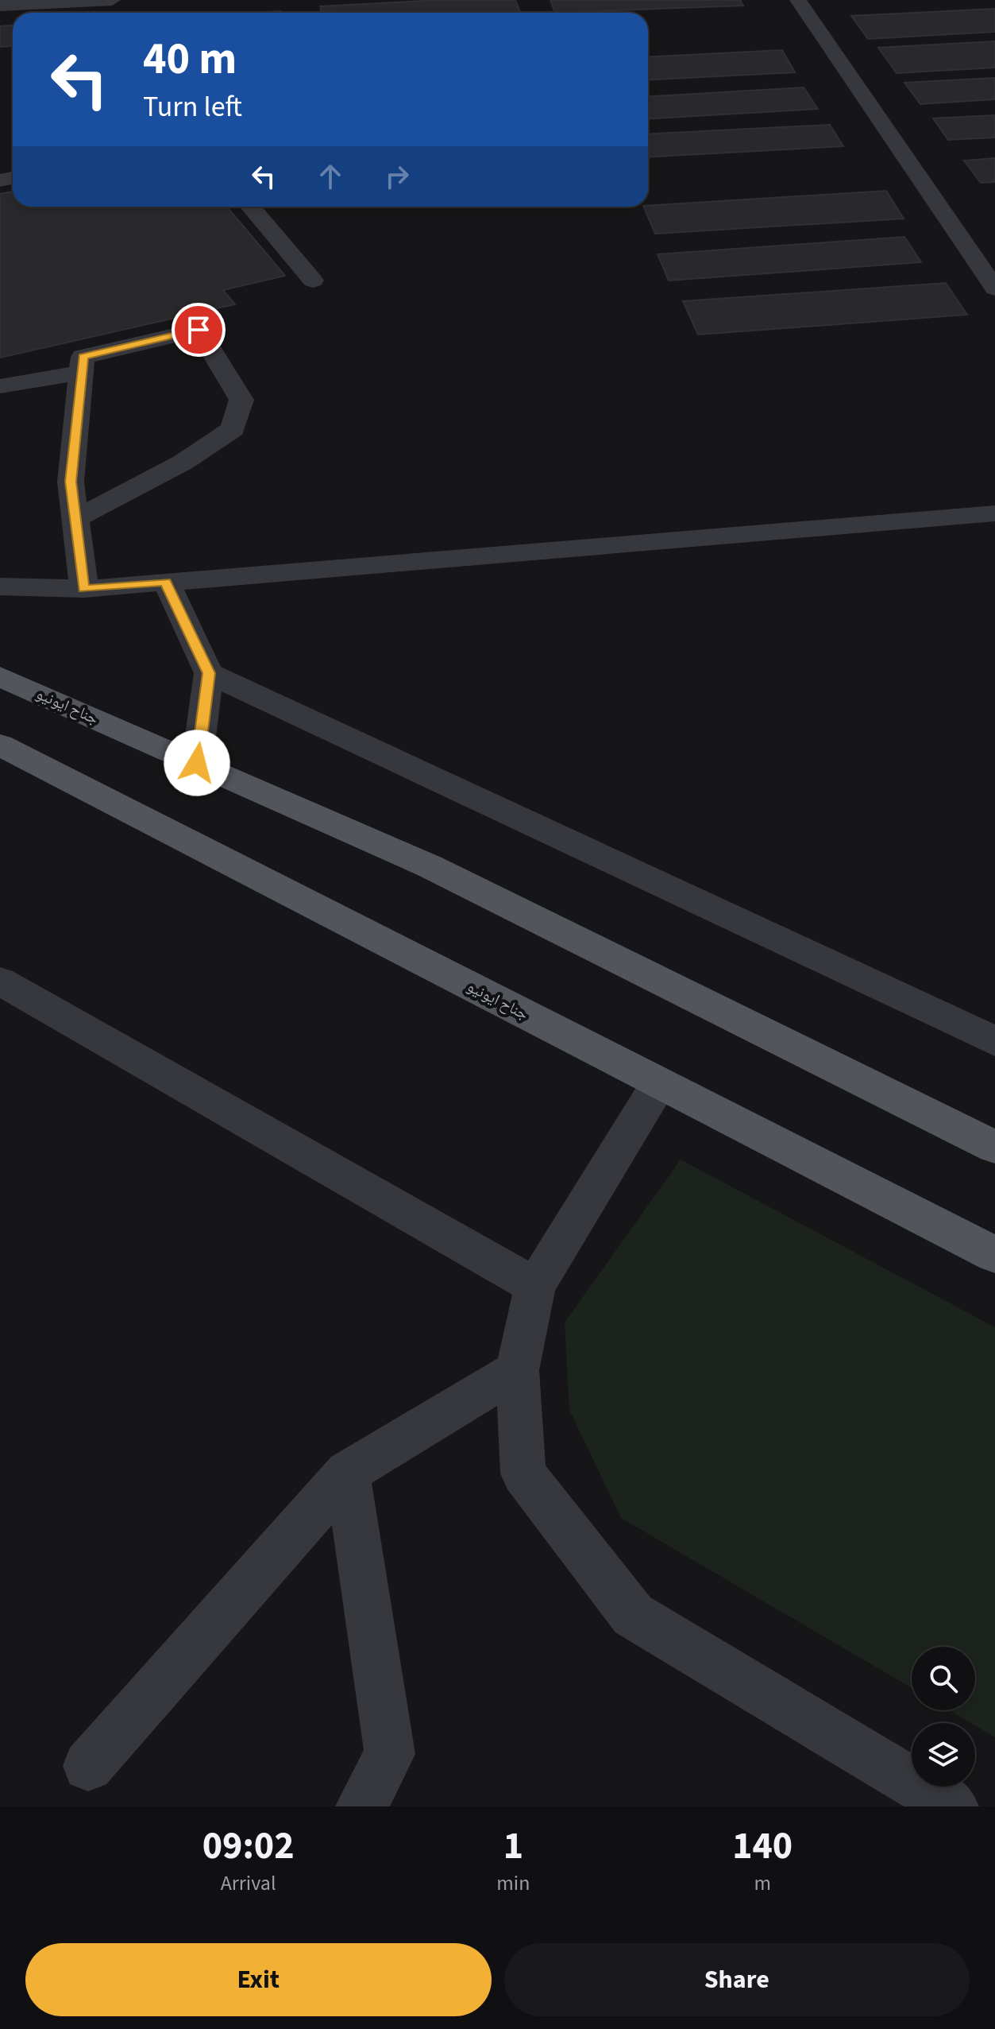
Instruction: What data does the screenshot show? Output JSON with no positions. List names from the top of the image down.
{
  "streets": {
    "main road": ["جناح ایونیو"]
  },
  "page": {
    "turn": ["40 m", "Turn left"],
    "eta": [
      "09:02",
      "Arrival",
      "1",
      "min",
      "140",
      "m"
    ],
    "buttons": ["Exit", "Share"]
  }
}
